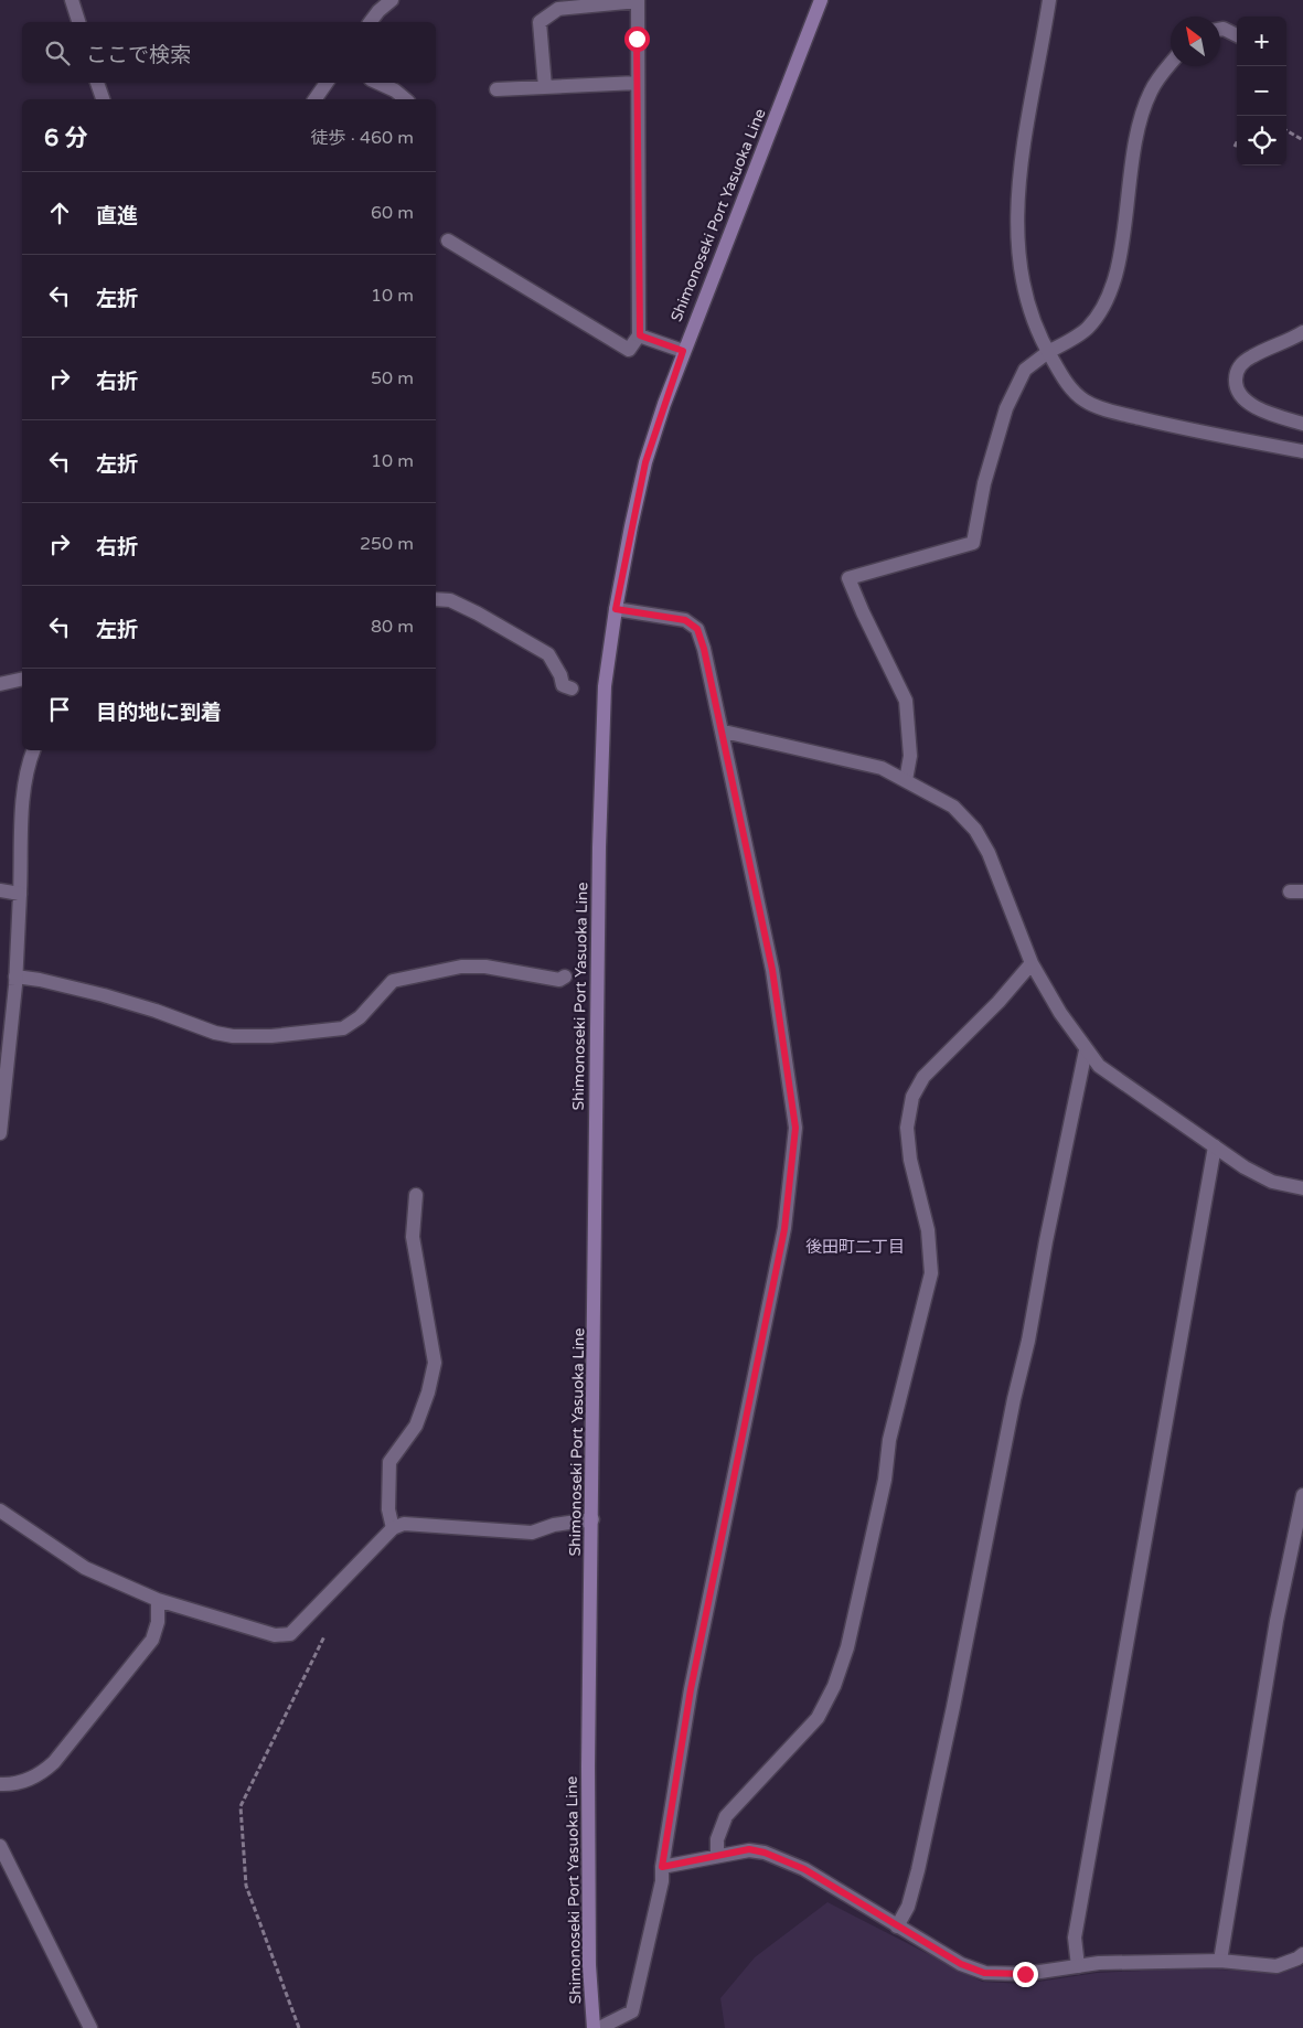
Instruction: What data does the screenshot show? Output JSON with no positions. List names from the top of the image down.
{
  "streets": {
    "main road": ["Shimonoseki Port Yasuoka Line"]
  },
  "districts": ["後田町二丁目"],
  "north": "top left",
  "page": {
    "map_buttons": ["+", "−"],
    "search": "ここで検索",
    "heading": ["6 分", "徒歩 · 460 m"],
    "list": [
      ["直進", "60 m"],
      ["左折", "10 m"],
      ["右折", "50 m"],
      ["左折", "10 m"],
      ["右折", "250 m"],
      ["左折", "80 m"],
      "目的地に到着"
    ]
  }
}
